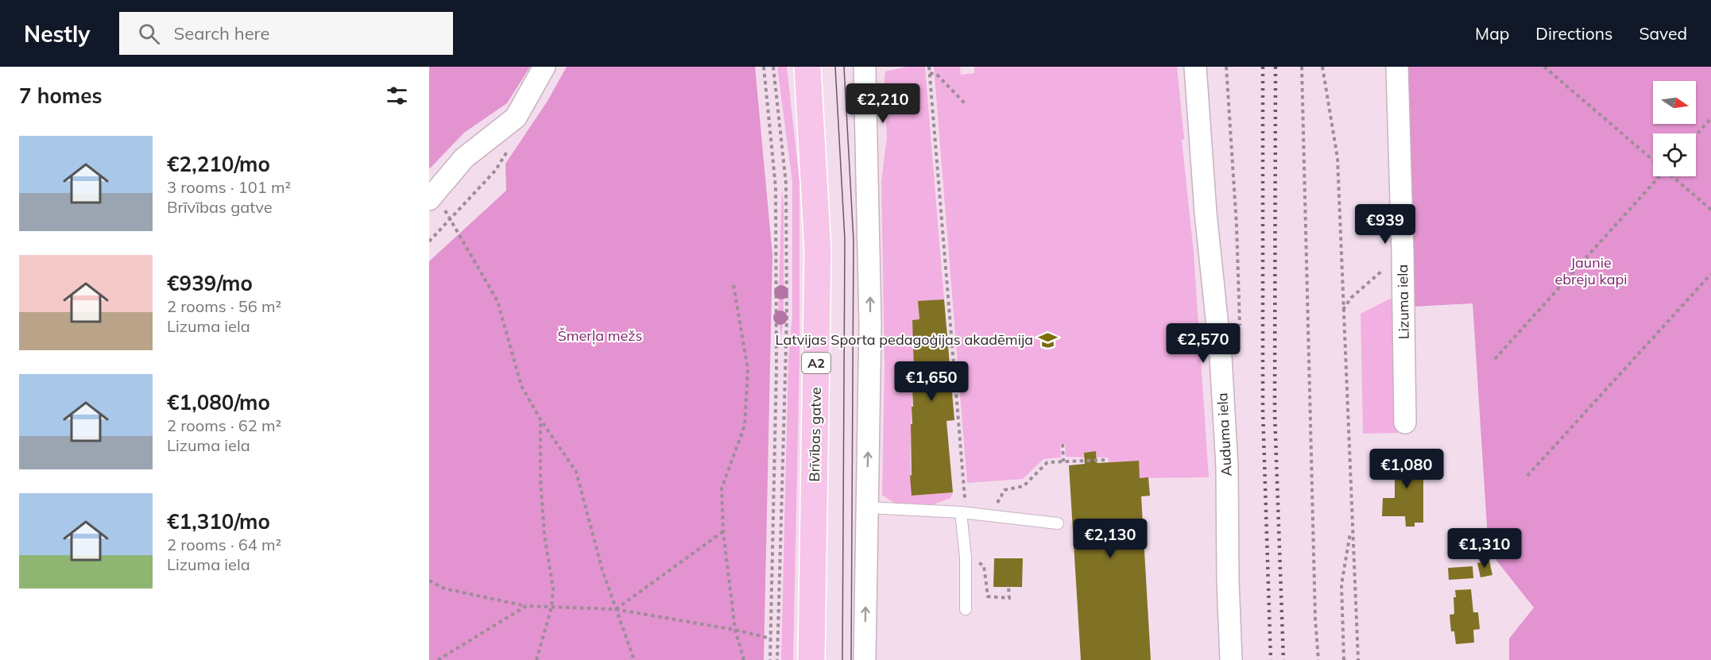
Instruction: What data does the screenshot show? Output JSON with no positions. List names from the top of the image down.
{
  "streets": {
    "highway": ["A2", "Brīvības gatve"],
    "street": ["Lizuma iela", "Auduma iela"]
  },
  "parks": ["Jaunie ebreju kapi", "Šmerļa mežs"],
  "places": {
    "school or university": ["Latvijas Sporta pedagoģijas akadēmija"]
  },
  "north": "right",
  "page": {
    "header": "Nestly",
    "search": "Search here",
    "nav": ["Map", "Directions", "Saved"],
    "heading": "7 homes",
    "price": [
      "€2,210",
      "€939",
      "€2,570",
      "€1,650",
      "€1,080",
      "€2,130",
      "€1,310"
    ],
    "list": [
      {
        "name": "€2,210/mo",
        "note": "3 rooms · 101 m² · Brīvības gatve"
      },
      {
        "name": "€939/mo",
        "note": "2 rooms · 56 m² · Lizuma iela"
      },
      {
        "name": "€1,080/mo",
        "note": "2 rooms · 62 m² · Lizuma iela"
      },
      {
        "name": "€1,310/mo",
        "note": "2 rooms · 64 m² · Lizuma iela"
      }
    ]
  }
}
